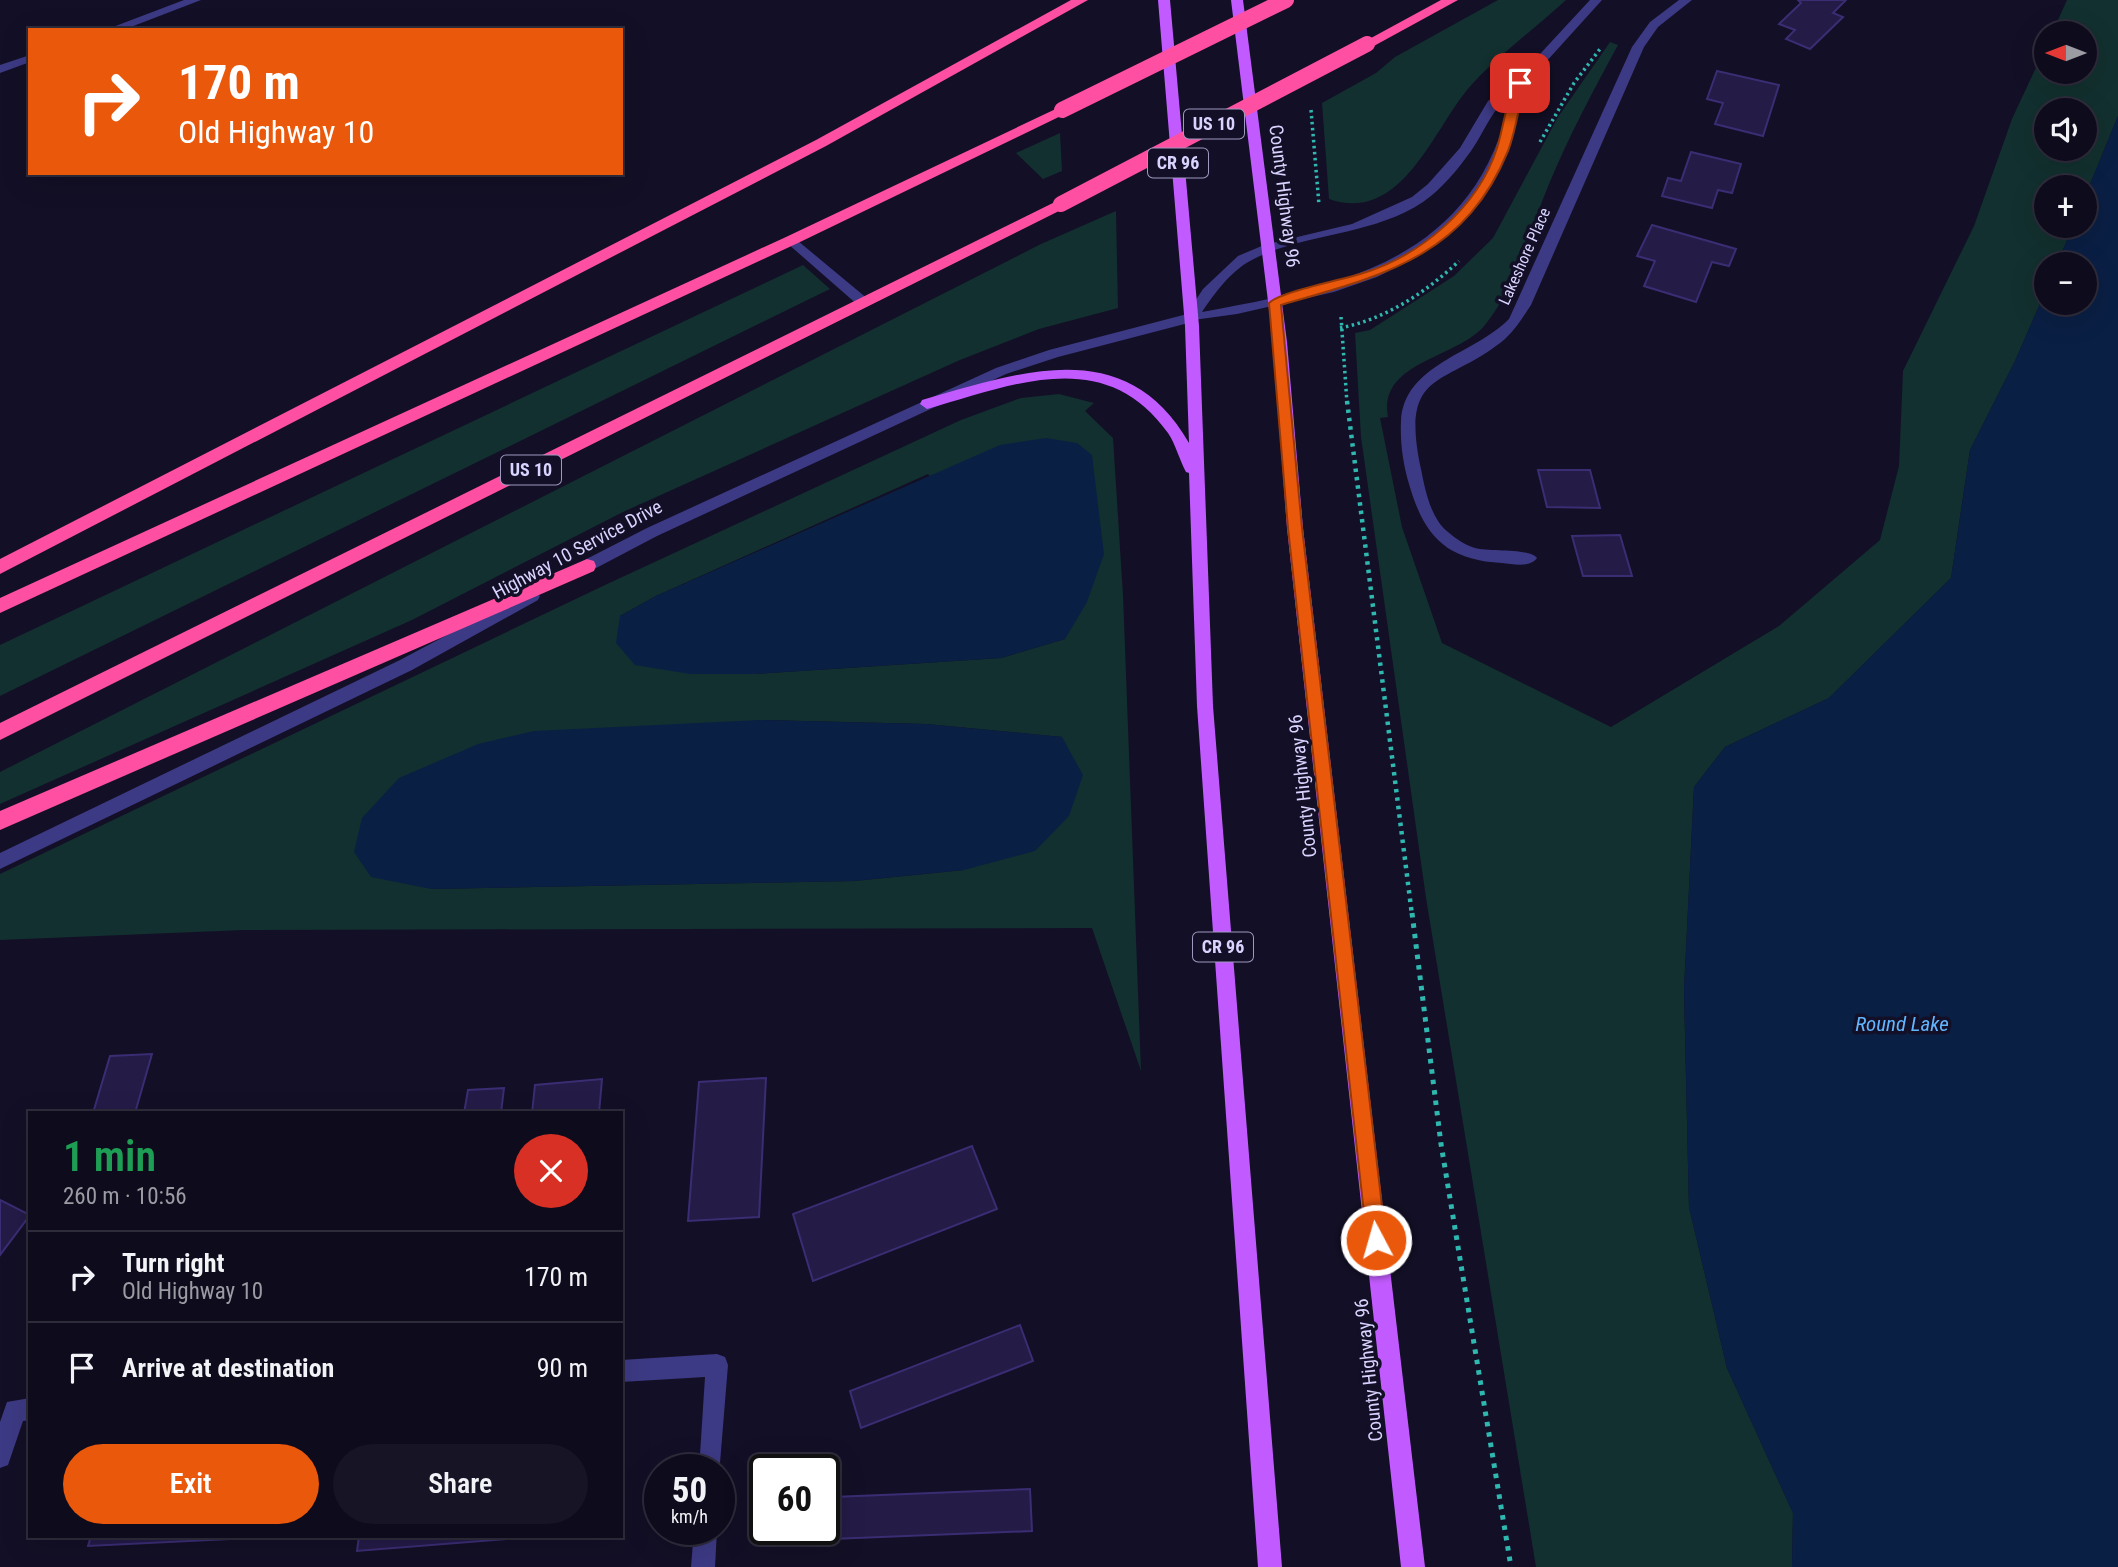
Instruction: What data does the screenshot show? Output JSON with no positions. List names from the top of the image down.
{
  "streets": {
    "highway": ["US 10"],
    "main road": ["CR 96", "County Highway 96"],
    "street": ["Lakeshore Place", "Highway 10 Service Drive"]
  },
  "crossings": [
    ["CR 96", "Highway 10 Service Drive"],
    ["County Highway 96", "Highway 10 Service Drive"]
  ],
  "water": ["Round Lake"],
  "north": "left",
  "page": {
    "map_buttons": ["+", "−"],
    "turn": ["170 m", "Old Highway 10"],
    "heading": ["1 min", "260 m · 10:56"],
    "list": [
      {
        "name": "Turn right",
        "note": "Old Highway 10",
        "value": "170 m"
      },
      {
        "name": "Arrive at destination",
        "value": "90 m"
      }
    ],
    "buttons": ["Exit", "Share"],
    "speed": "50 km/h",
    "limit": "60"
  }
}
